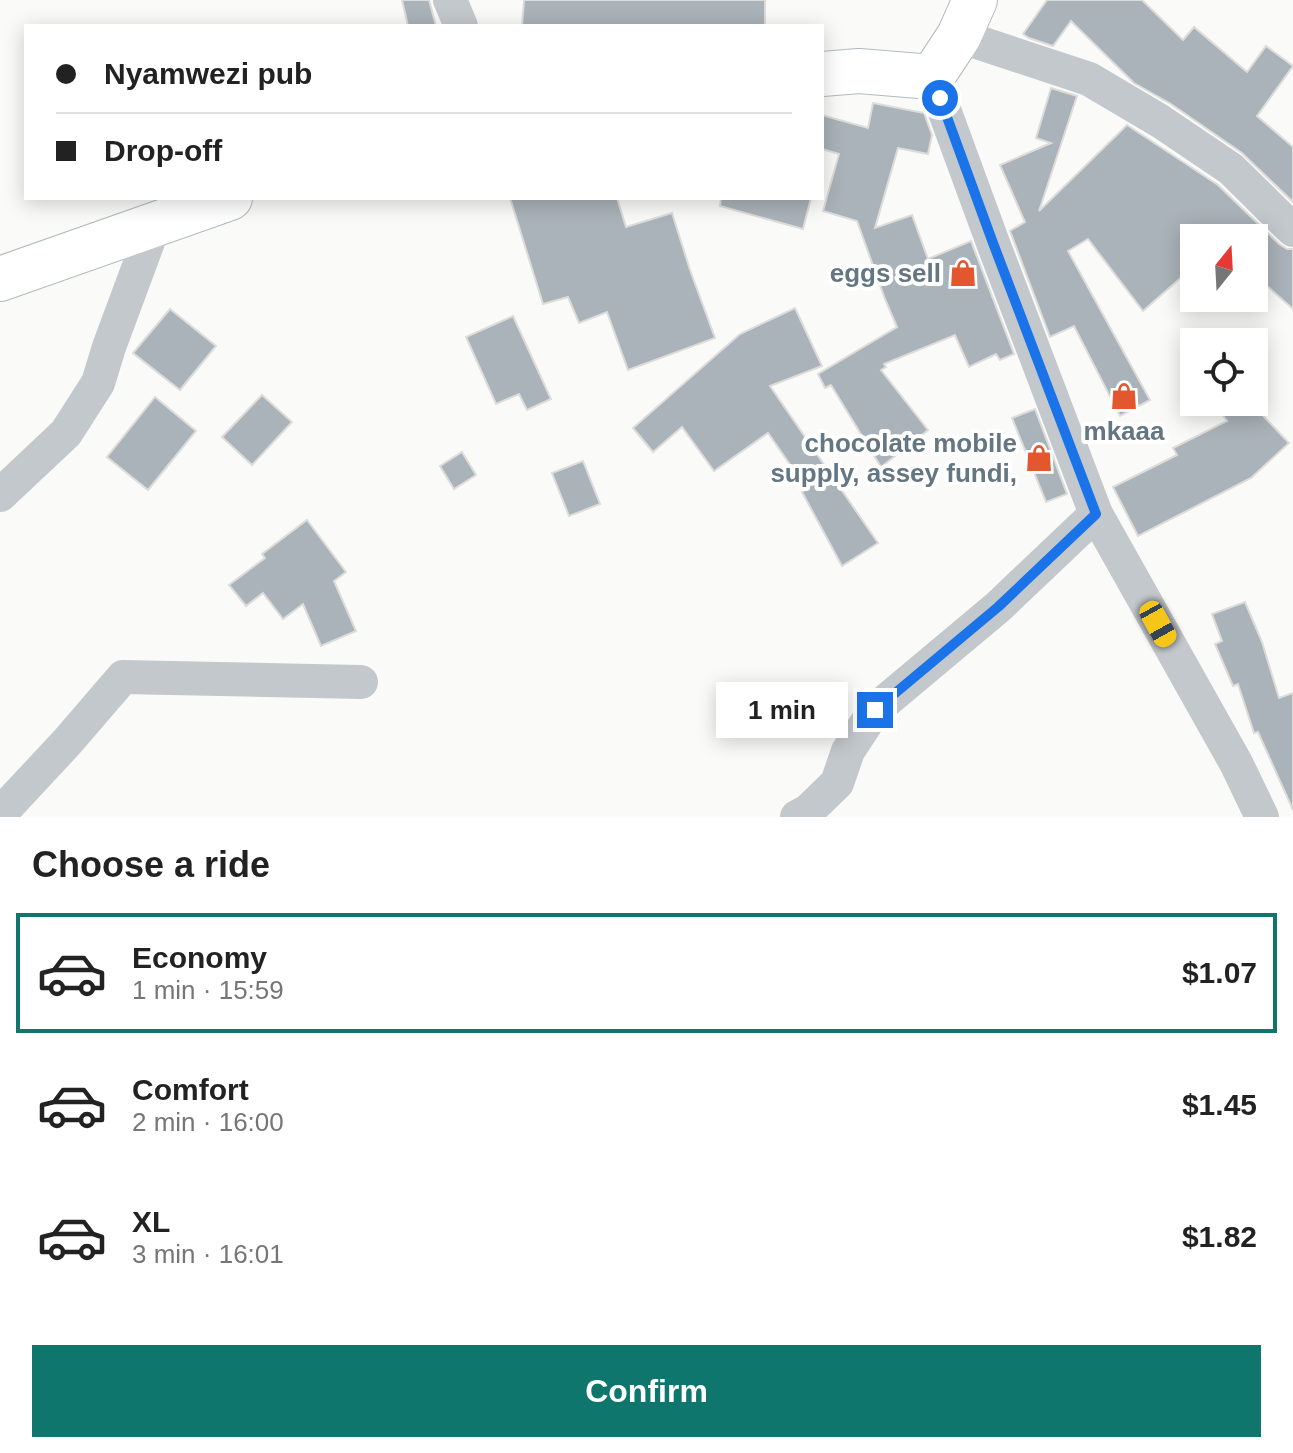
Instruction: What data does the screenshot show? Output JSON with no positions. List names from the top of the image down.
{
  "places": {
    "shop": ["eggs sell", "mkaaa", "chocolate mobile supply, assey fundi,"]
  },
  "north": "top",
  "page": {
    "banner": ["Nyamwezi pub", "Drop-off"],
    "bubble": "1 min",
    "heading": "Choose a ride",
    "list": [
      {
        "name": "Economy",
        "note": "1 min · 15:59",
        "value": "$1.07"
      },
      {
        "name": "Comfort",
        "note": "2 min · 16:00",
        "value": "$1.45"
      },
      {
        "name": "XL",
        "note": "3 min · 16:01",
        "value": "$1.82"
      }
    ],
    "buttons": "Confirm"
  }
}
